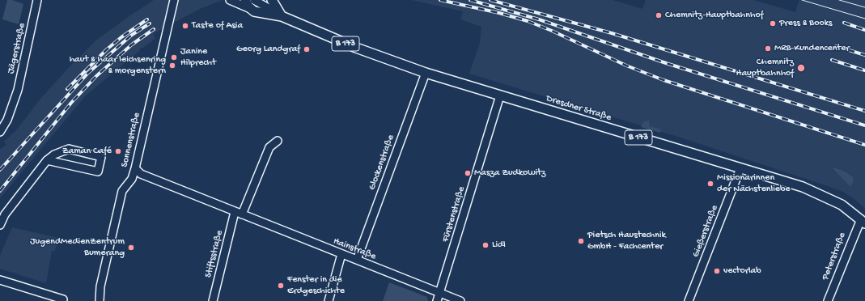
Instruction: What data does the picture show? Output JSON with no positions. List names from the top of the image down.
{
  "streets": {
    "main road": ["B 173", "Dresdner Straße"],
    "street": [
      "Jägerstraße",
      "Sonnenstraße",
      "Glockenstraße",
      "Fürstenstraße",
      "Gießerstraße",
      "Hainstraße",
      "Stiftsstraße",
      "Peterstraße"
    ]
  },
  "crossings": [
    ["Dresdner Straße", "Glockenstraße"],
    ["Dresdner Straße", "Fürstenstraße"],
    ["Dresdner Straße", "Gießerstraße"],
    ["Dresdner Straße", "Peterstraße"],
    ["Sonnenstraße", "Hainstraße"],
    ["Glockenstraße", "Hainstraße"],
    ["Fürstenstraße", "Hainstraße"],
    ["Hainstraße", "Stiftsstraße"]
  ],
  "places": [
    "Chemnitz-Hauptbahnhof",
    "Press & Books",
    "Taste of Asia",
    "MRB-Kundencenter",
    "Georg Landgraf",
    "Janine Hilprecht",
    "haut & haar leichsenring & morgenstern",
    "Chemnitz Hauptbahnhof",
    "Zaman Café",
    "Masza Zudkowitz",
    "Missionarinnen der Nächstenliebe",
    "Pietsch Haustechnik GmbH - Fachcenter",
    "Lidl",
    "JugendMedienZentrum Bumerang",
    "vectorlab",
    "Fenster in die Erdgeschichte"
  ]
}
